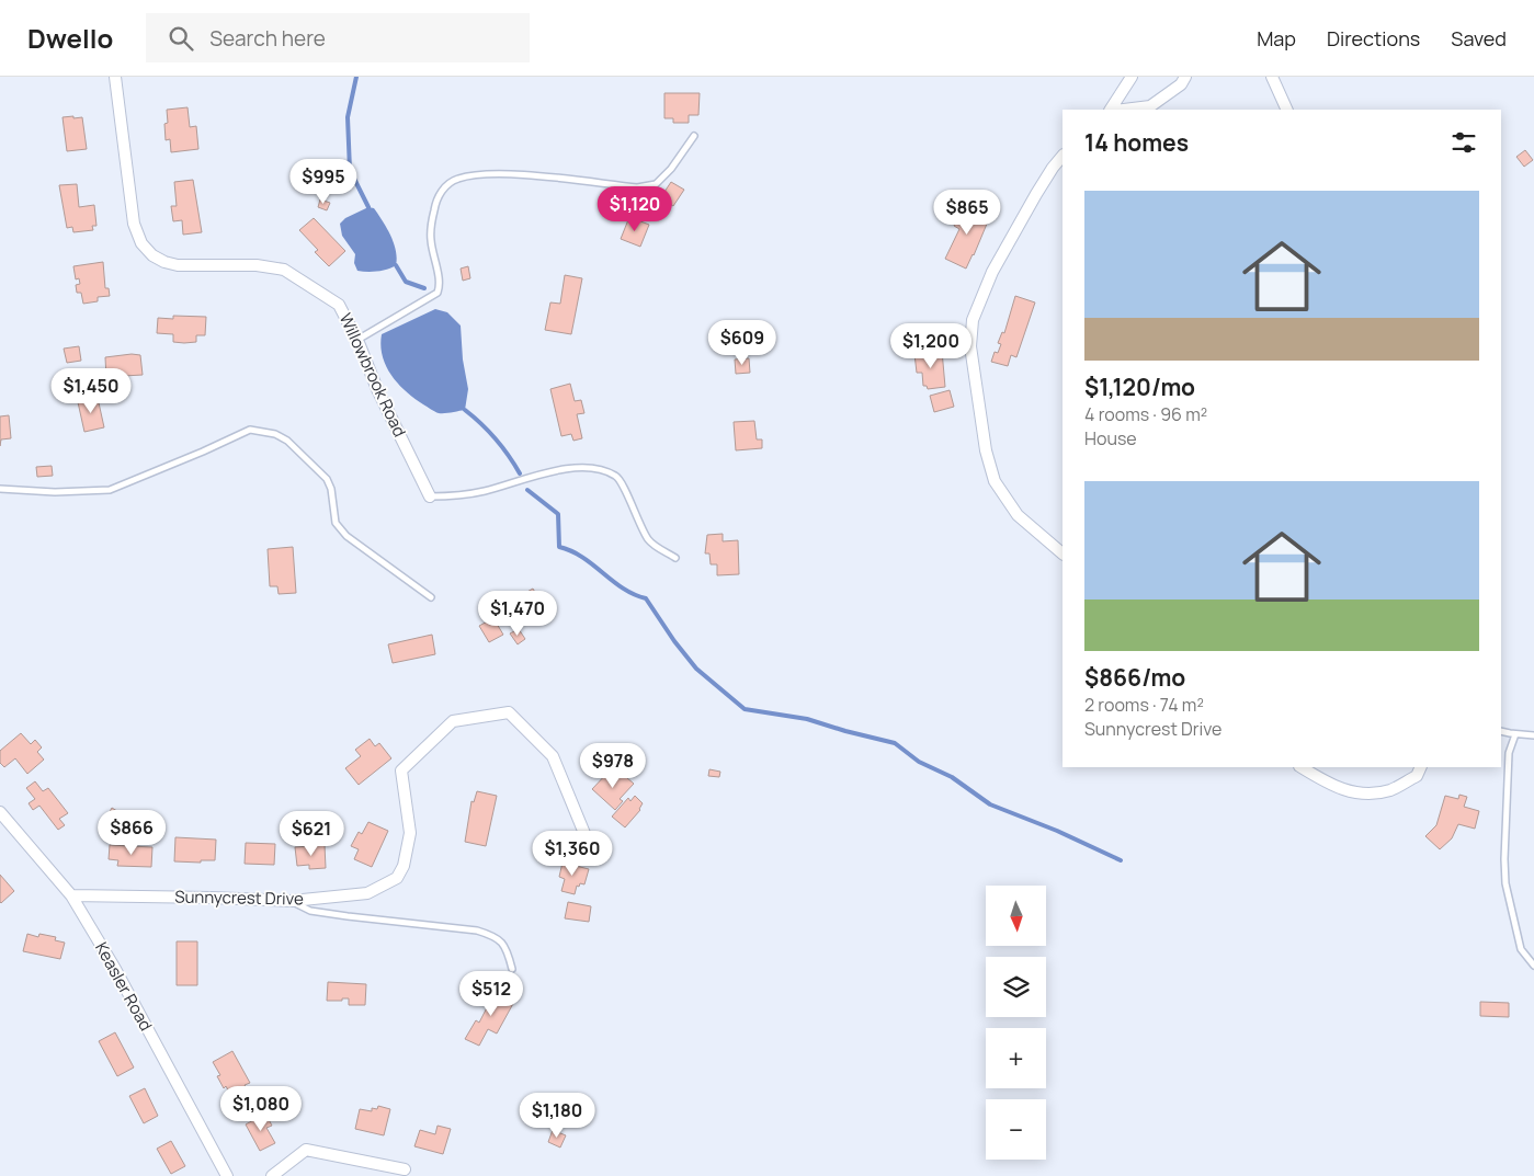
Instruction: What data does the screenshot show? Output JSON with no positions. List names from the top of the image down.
{
  "streets": {
    "street": ["Willowbrook Road", "Sunnycrest Drive", "Keasler Road"]
  },
  "crossings": [
    ["Sunnycrest Drive", "Keasler Road"]
  ],
  "north": "bottom",
  "page": {
    "header": "Dwello",
    "search": "Search here",
    "nav": ["Map", "Directions", "Saved"],
    "heading": "14 homes",
    "price": [
      "$995",
      "$1,120",
      "$865",
      "$609",
      "$1,200",
      "$1,450",
      "$1,470",
      "$978",
      "$866",
      "$621",
      "$1,360",
      "$512",
      "$1,080",
      "$1,180"
    ],
    "list": [
      {
        "name": "$1,120/mo",
        "note": "4 rooms · 96 m² · House"
      },
      {
        "name": "$866/mo",
        "note": "2 rooms · 74 m² · Sunnycrest Drive"
      }
    ],
    "map_buttons": ["+", "−"]
  }
}
